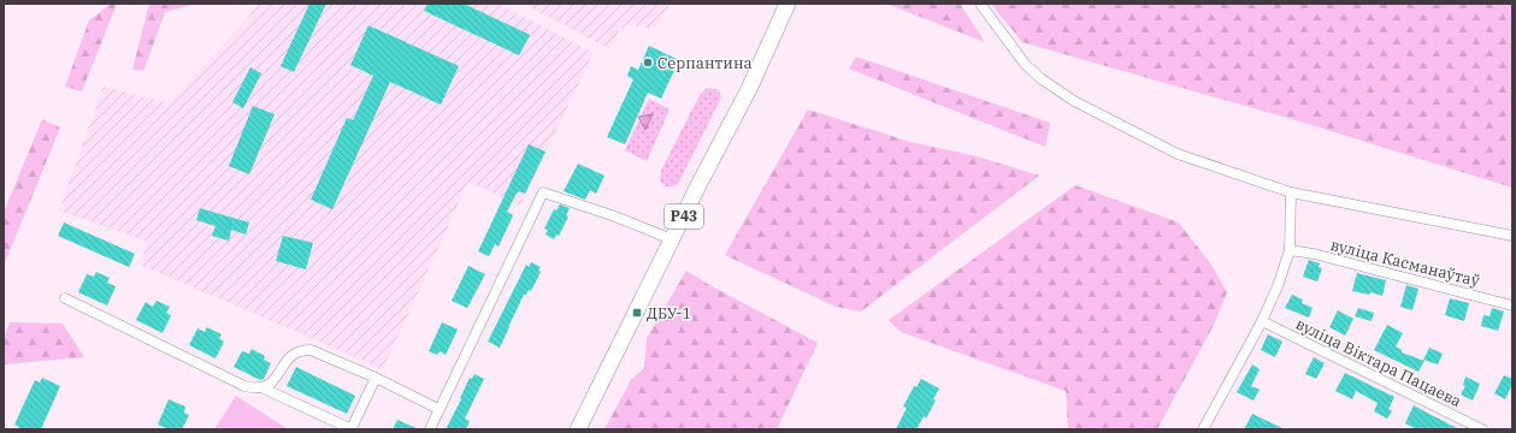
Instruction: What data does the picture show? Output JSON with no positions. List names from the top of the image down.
{
  "streets": {
    "main road": ["Р43"],
    "street": ["вуліца Касманаўтаў", "вуліца Віктара Пацаева"]
  },
  "places": {
    "other": ["Серпантина"],
    "transit": ["ДБУ-1"]
  }
}
